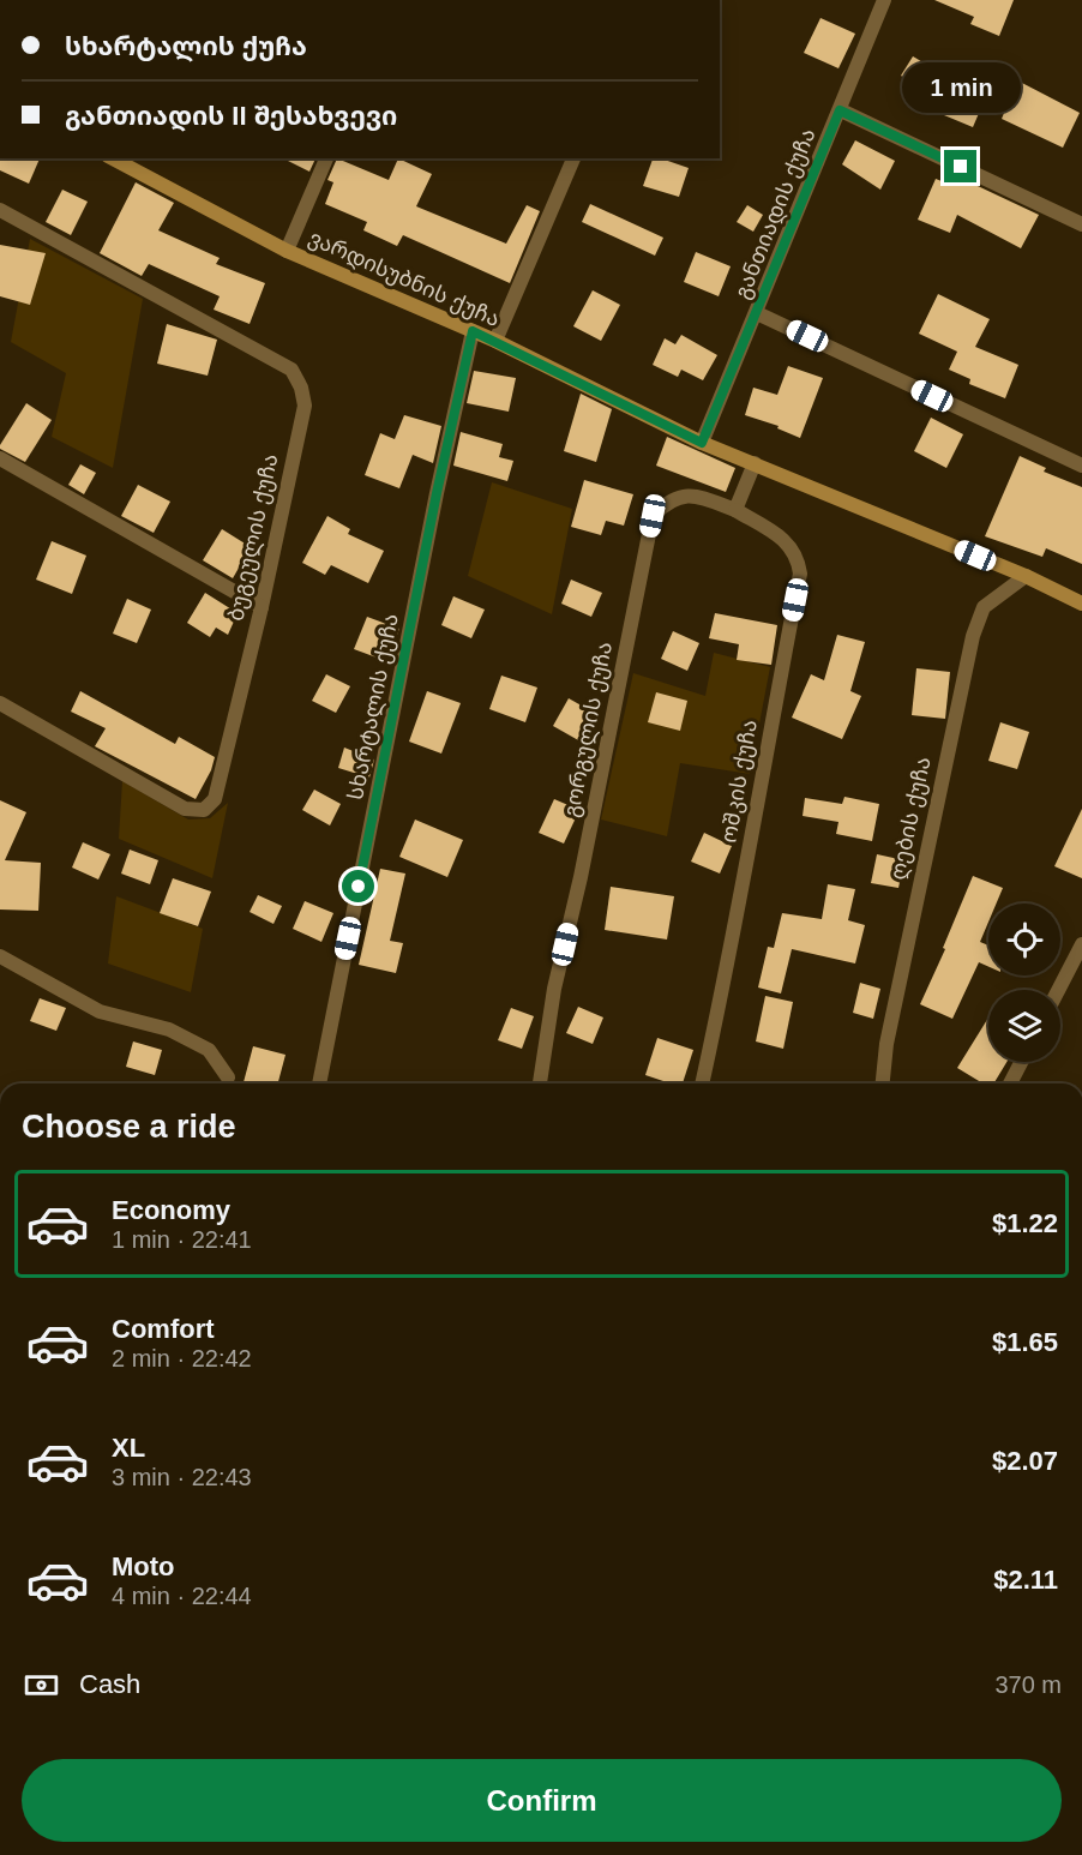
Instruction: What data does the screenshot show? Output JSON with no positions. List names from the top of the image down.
{
  "streets": {
    "street": [
      "განთიადის ქუჩა",
      "ვარდისუბნის ქუჩა",
      "ბუგეულის ქუჩა",
      "სხარტალის ქუჩა",
      "გორგულის ქუჩა",
      "ოშკის ქუჩა",
      "ღების ქუჩა"
    ]
  },
  "crossings": [
    ["განთიადის ქუჩა", "ვარდისუბნის ქუჩა"],
    ["ვარდისუბნის ქუჩა", "სხარტალის ქუჩა"],
    ["ვარდისუბნის ქუჩა", "ღების ქუჩა"],
    ["გორგულის ქუჩა", "ოშკის ქუჩა"]
  ],
  "page": {
    "banner": ["სხარტალის ქუჩა", "განთიადის II შესახვევი"],
    "bubble": "1 min",
    "heading": "Choose a ride",
    "list": [
      {
        "name": "Economy",
        "note": "1 min · 22:41",
        "value": "$1.22"
      },
      {
        "name": "Comfort",
        "note": "2 min · 22:42",
        "value": "$1.65"
      },
      {
        "name": "XL",
        "note": "3 min · 22:43",
        "value": "$2.07"
      },
      {
        "name": "Moto",
        "note": "4 min · 22:44",
        "value": "$2.11"
      }
    ],
    "pay": ["Cash", "370 m"],
    "buttons": "Confirm"
  }
}
